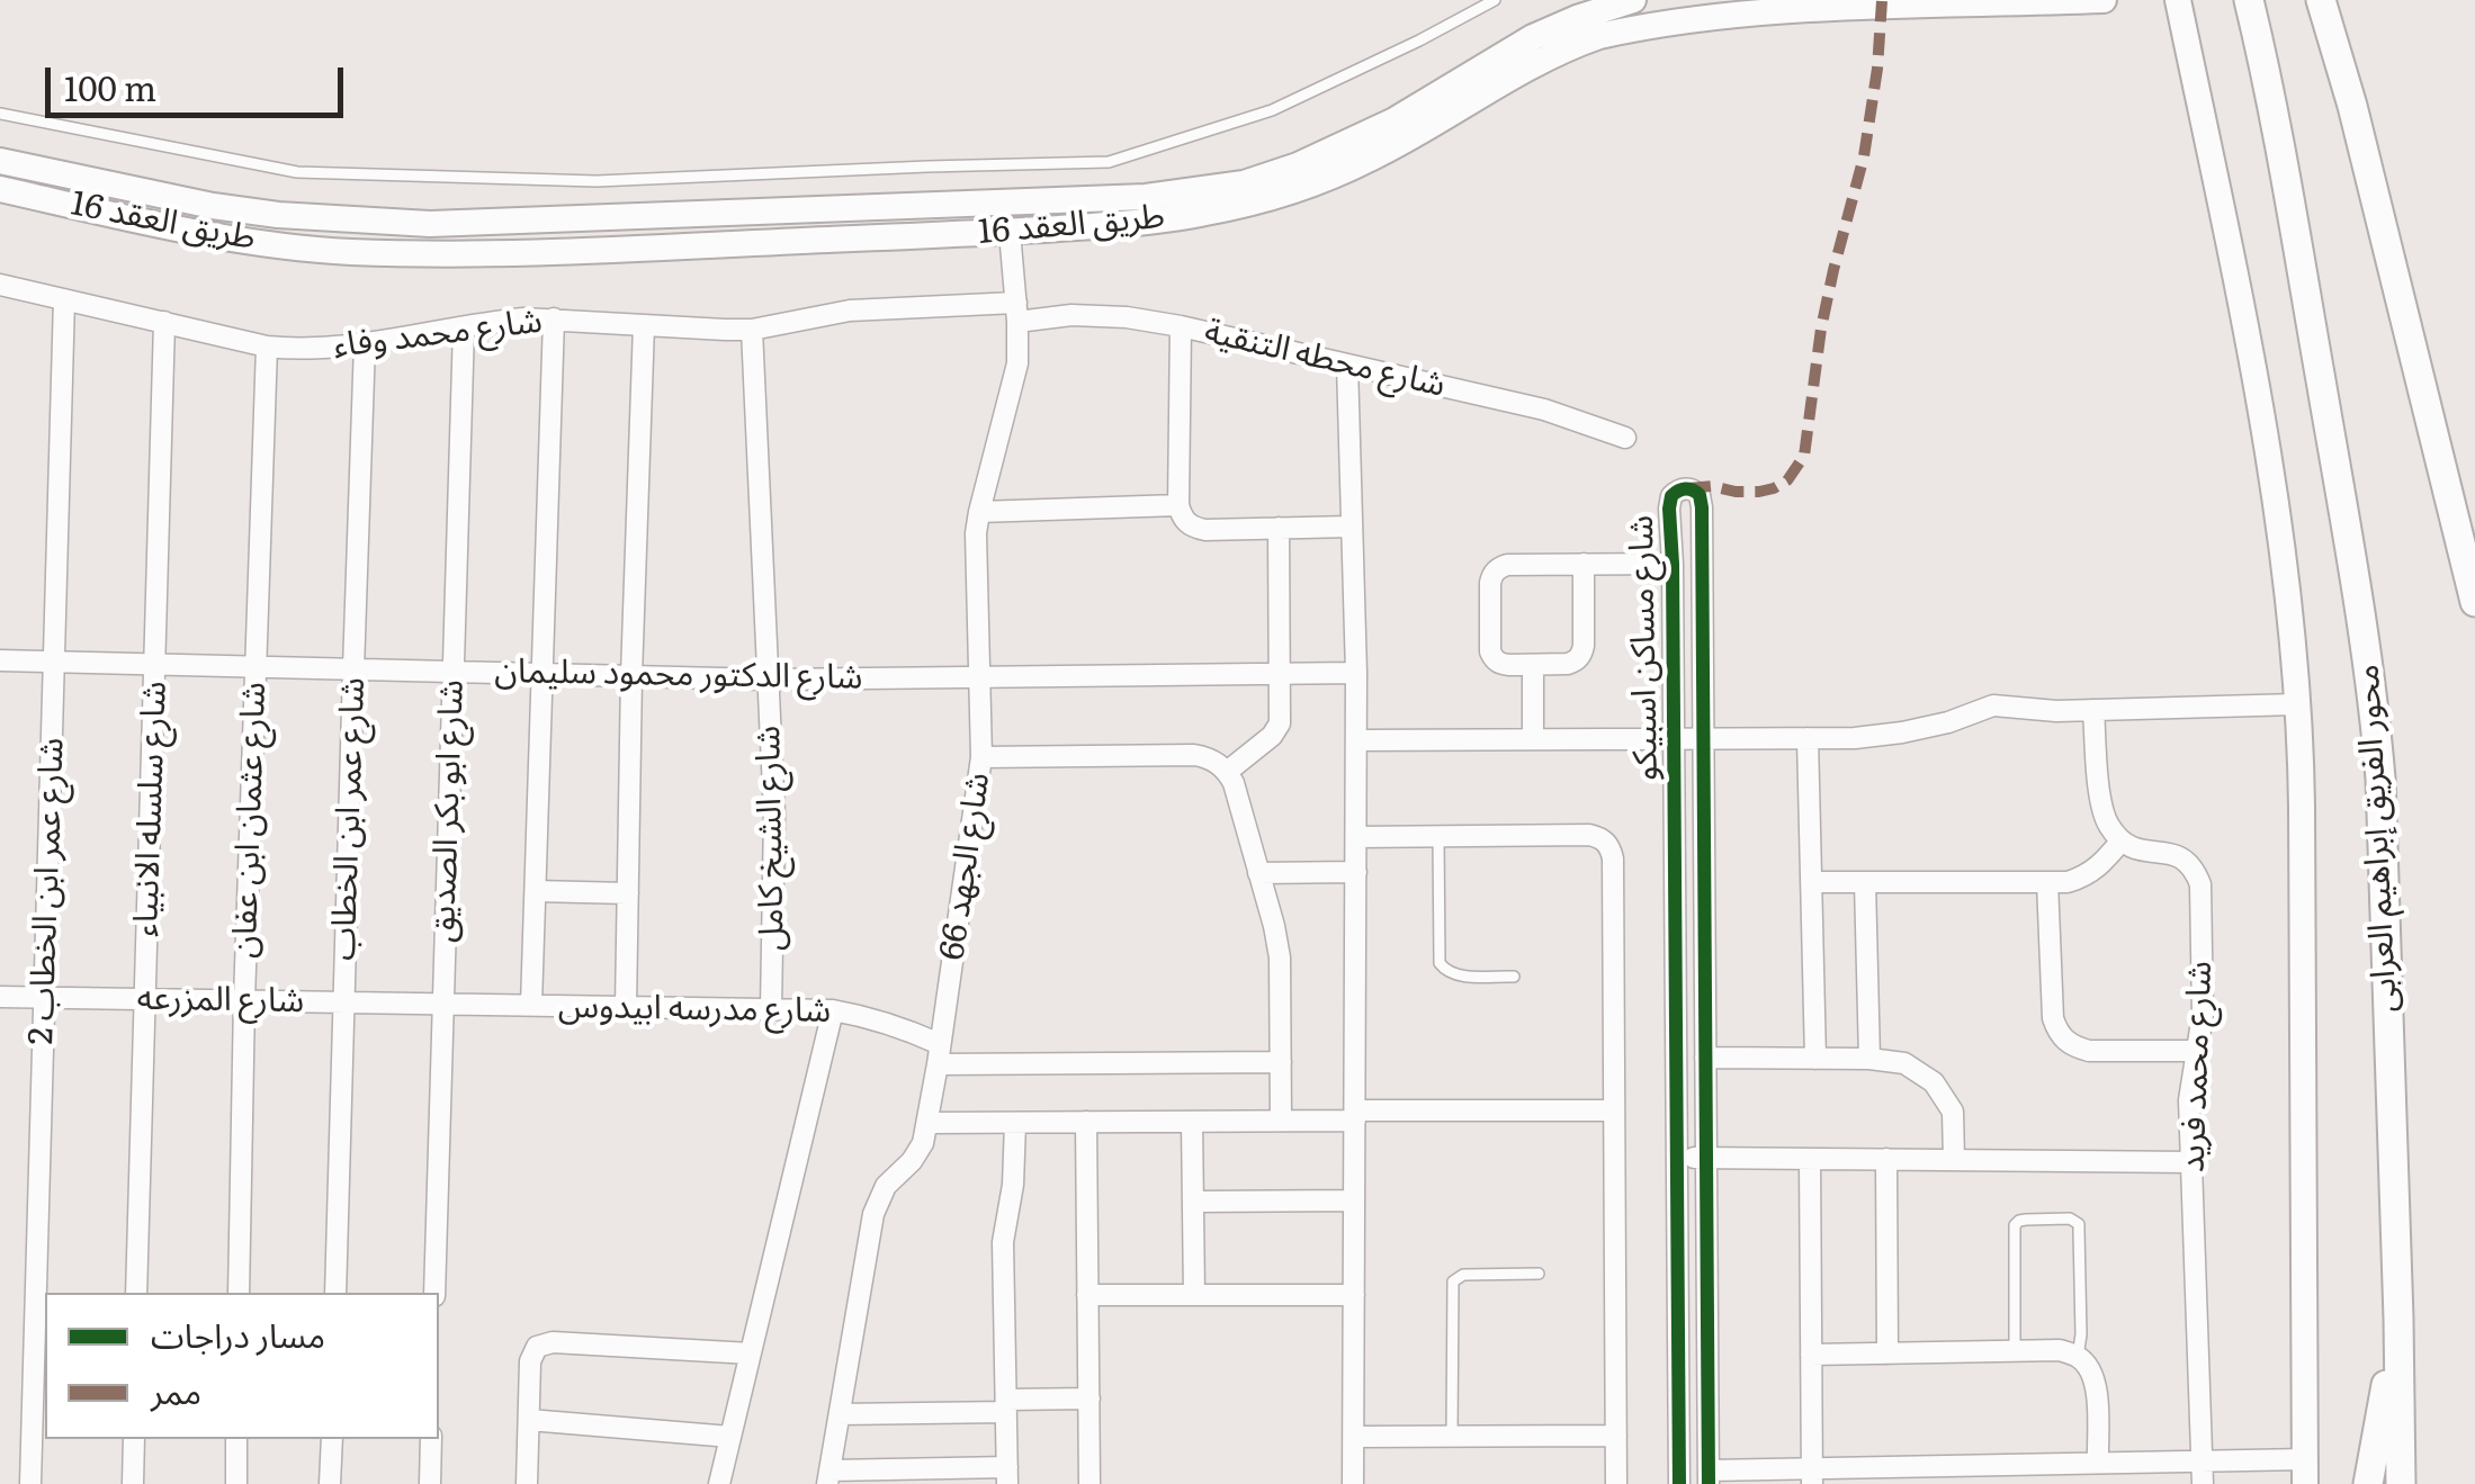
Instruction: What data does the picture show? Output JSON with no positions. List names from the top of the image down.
{
  "streets": {
    "main road": ["محور الفريق إبراهيم العرابى"],
    "street": [
      "طريق العقد 16",
      "شارع محمد وفاء",
      "شارع محطه التنقية",
      "شارع مساكن اسبيكو",
      "شارع الدكتور محمود سليمان",
      "شارع سلسله الانبياء",
      "شارع ابو بكر الصديق",
      "شارع عمر ابن الخطاب",
      "شارع عثمان ابن عفان",
      "شارع الشيخ كامل",
      "شارع الجهد 66",
      "شارع عمر ابن الخطاب 2",
      "شارع المزرعه",
      "شارع مدرسه ابيدوس",
      "شارع محمد فريد"
    ]
  },
  "crossings": [
    ["طريق العقد 16", "شارع الجهد 66"],
    ["شارع محمد وفاء", "شارع محطه التنقية"],
    ["شارع محمد وفاء", "شارع سلسله الانبياء"],
    ["شارع محمد وفاء", "شارع ابو بكر الصديق"],
    ["شارع محمد وفاء", "شارع عمر ابن الخطاب"],
    ["شارع محمد وفاء", "شارع عثمان ابن عفان"],
    ["شارع محمد وفاء", "شارع الشيخ كامل"],
    ["شارع محمد وفاء", "شارع الجهد 66"],
    ["شارع محمد وفاء", "شارع عمر ابن الخطاب 2"],
    ["شارع محطه التنقية", "شارع الجهد 66"],
    ["شارع الدكتور محمود سليمان", "شارع سلسله الانبياء"],
    ["شارع الدكتور محمود سليمان", "شارع ابو بكر الصديق"],
    ["شارع الدكتور محمود سليمان", "شارع عمر ابن الخطاب"],
    ["شارع الدكتور محمود سليمان", "شارع عثمان ابن عفان"],
    ["شارع الدكتور محمود سليمان", "شارع الشيخ كامل"],
    ["شارع الدكتور محمود سليمان", "شارع الجهد 66"],
    ["شارع الدكتور محمود سليمان", "شارع عمر ابن الخطاب 2"],
    ["شارع سلسله الانبياء", "شارع المزرعه"],
    ["شارع ابو بكر الصديق", "شارع المزرعه"],
    ["شارع ابو بكر الصديق", "شارع مدرسه ابيدوس"],
    ["شارع عمر ابن الخطاب", "شارع المزرعه"],
    ["شارع عثمان ابن عفان", "شارع المزرعه"],
    ["شارع الشيخ كامل", "شارع مدرسه ابيدوس"],
    ["شارع الجهد 66", "شارع مدرسه ابيدوس"],
    ["شارع عمر ابن الخطاب 2", "شارع المزرعه"],
    ["شارع المزرعه", "شارع مدرسه ابيدوس"]
  ],
  "legend": ["مسار دراجات", "ممر"],
  "scale_bar": "100 m"
}
